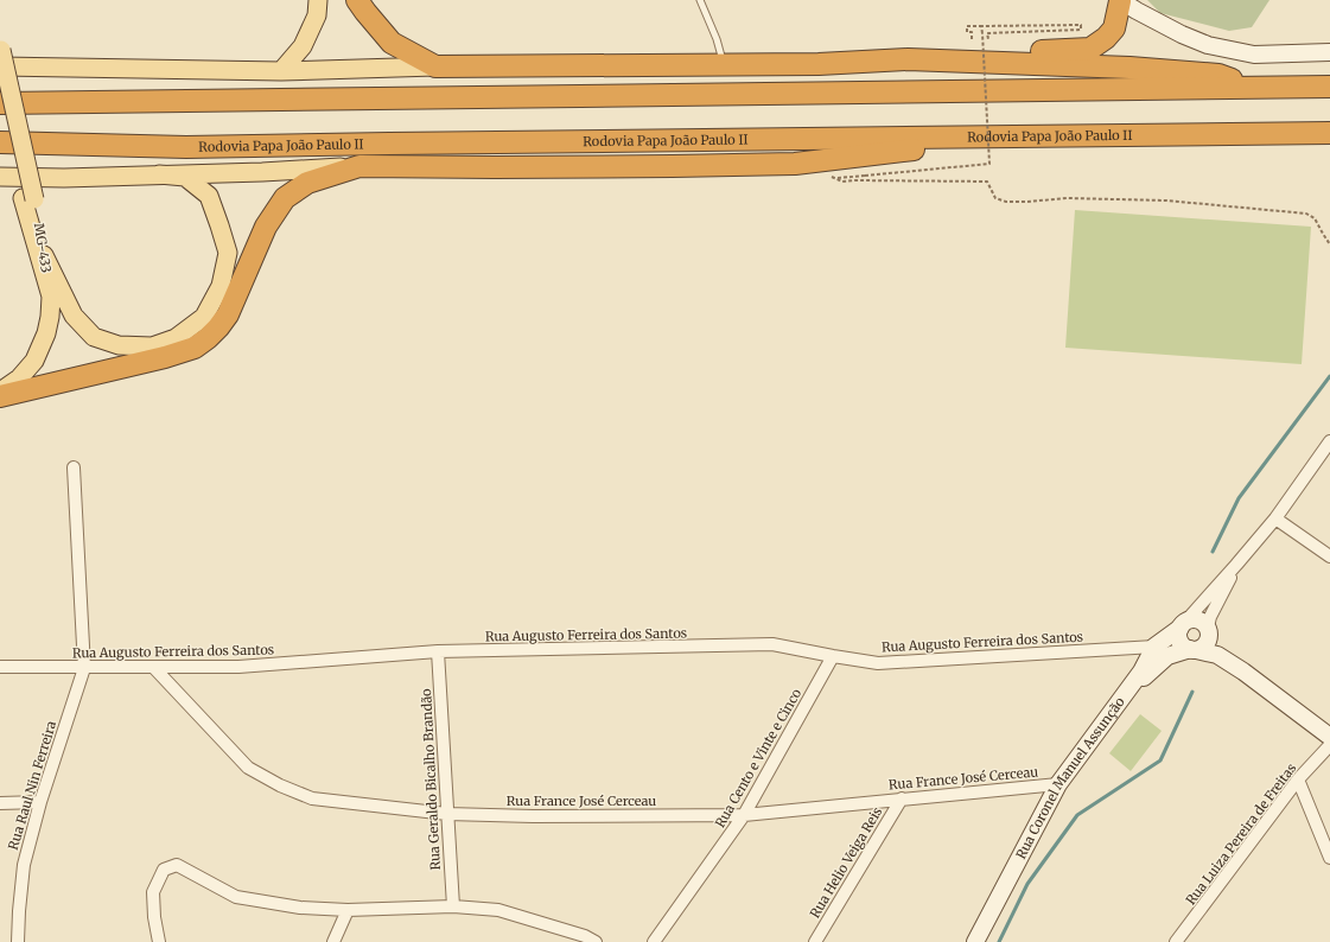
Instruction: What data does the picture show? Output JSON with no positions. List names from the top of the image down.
{
  "streets": {
    "highway": ["Rodovia Papa João Paulo II"],
    "main road": ["MG-433"],
    "street": [
      "Rua Augusto Ferreira dos Santos",
      "Rua Cento e Vinte e Cinco",
      "Rua France José Cerceau",
      "Rua Geraldo Bicalho Brandão",
      "Rua Coronel Manuel Assunção",
      "Rua Raul Nin Ferreira",
      "Rua Luiza Pereira de Freitas",
      "Rua Helio Veiga Reis"
    ]
  },
  "crossings": [
    ["Rua Augusto Ferreira dos Santos", "Rua Cento e Vinte e Cinco"],
    ["Rua Augusto Ferreira dos Santos", "Rua France José Cerceau"],
    ["Rua Augusto Ferreira dos Santos", "Rua Geraldo Bicalho Brandão"],
    ["Rua Augusto Ferreira dos Santos", "Rua Coronel Manuel Assunção"],
    ["Rua Augusto Ferreira dos Santos", "Rua Raul Nin Ferreira"],
    ["Rua Cento e Vinte e Cinco", "Rua France José Cerceau"],
    ["Rua France José Cerceau", "Rua Geraldo Bicalho Brandão"],
    ["Rua France José Cerceau", "Rua Coronel Manuel Assunção"],
    ["Rua France José Cerceau", "Rua Helio Veiga Reis"]
  ]
}
